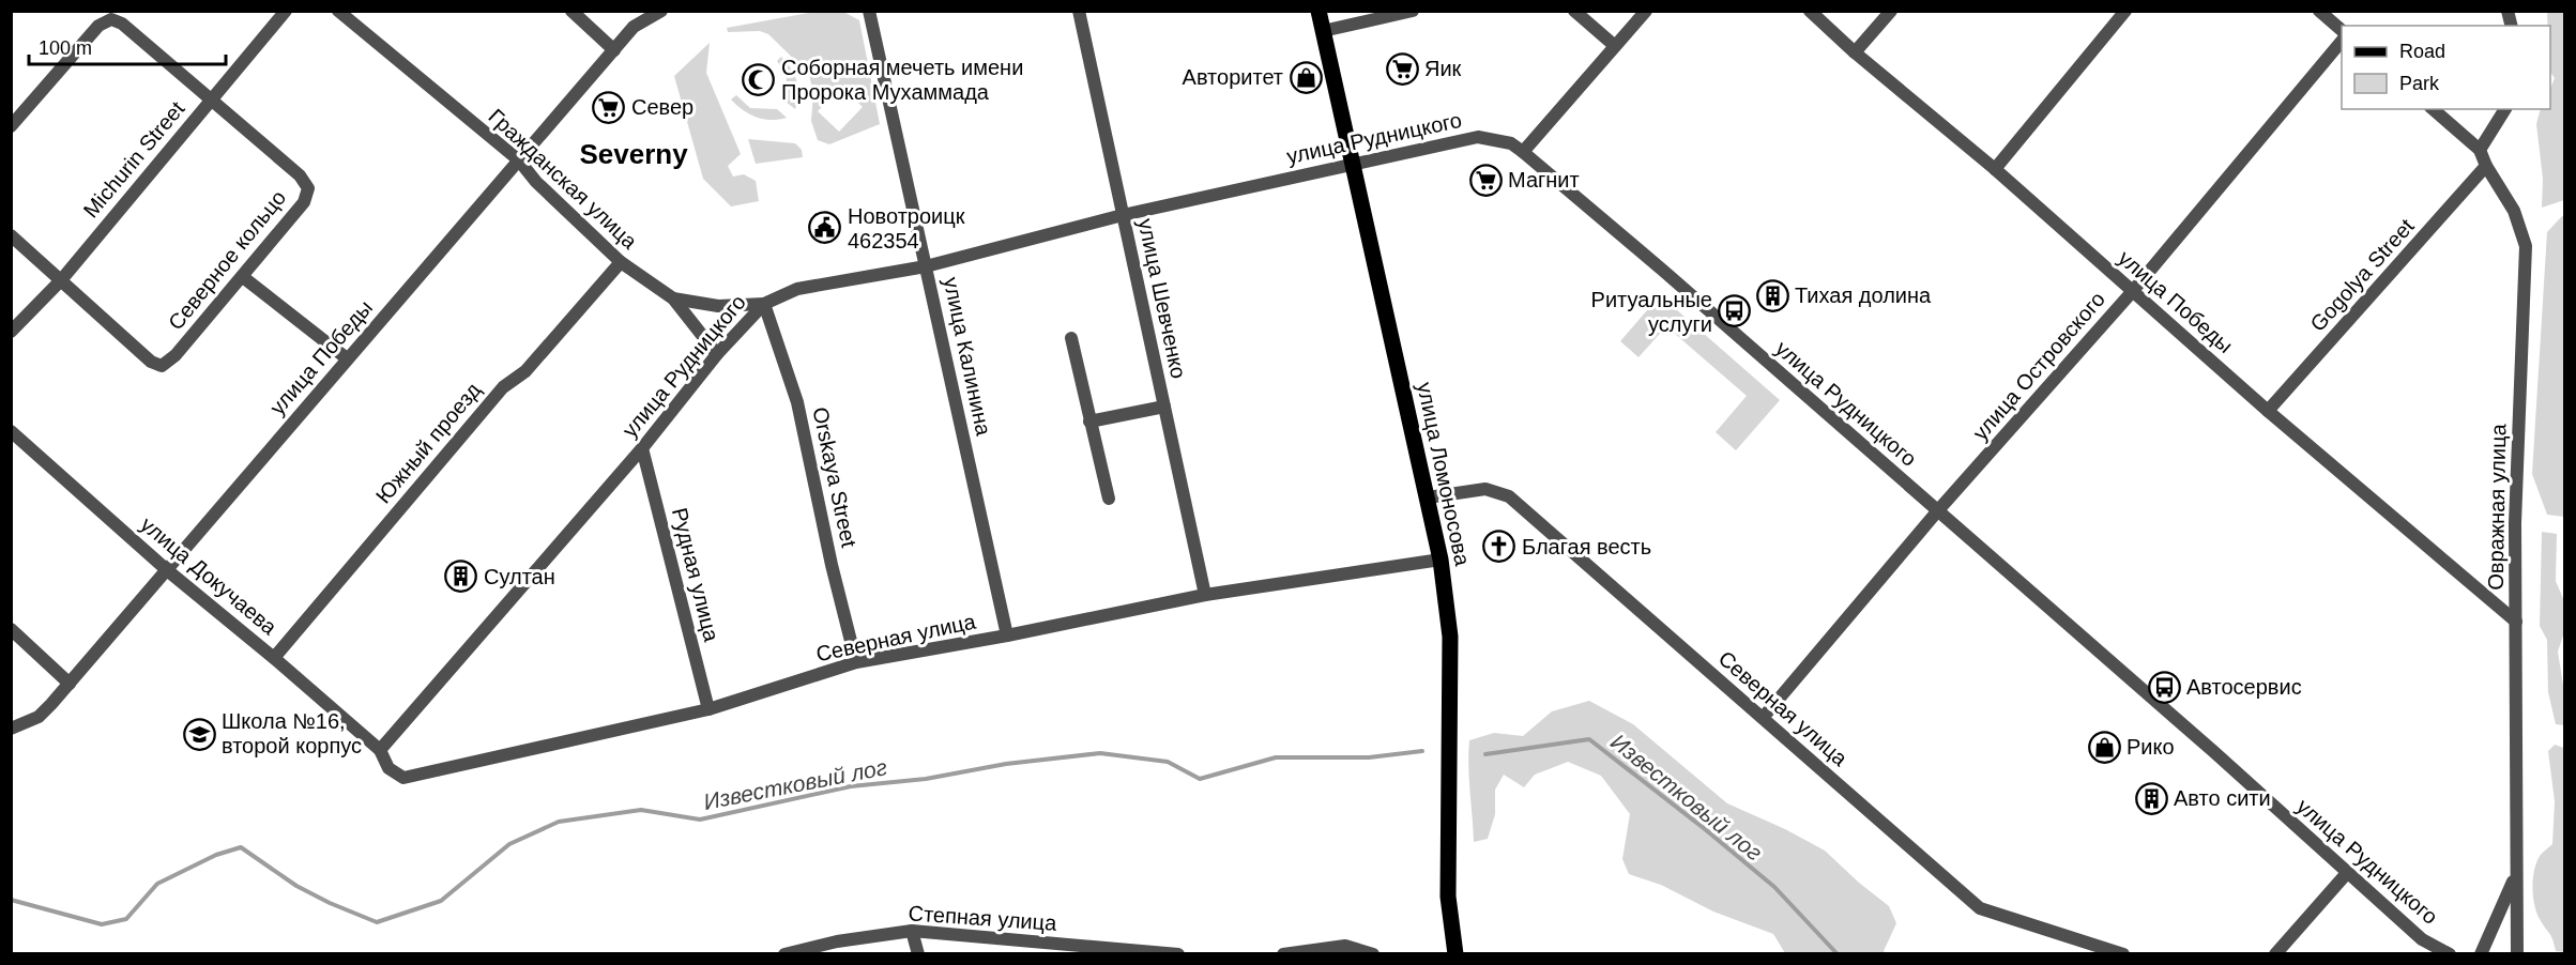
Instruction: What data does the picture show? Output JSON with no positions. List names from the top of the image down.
{
  "streets": {
    "main road": ["улица Ломоносова"],
    "street": [
      "улица Рудницкого",
      "Michurin Street",
      "Гражданская улица",
      "Северное кольцо",
      "Gogolya Street",
      "улица Шевченко",
      "улица Победы",
      "улица Калинина",
      "улица Островского",
      "Южный проезд",
      "Orskaya Street",
      "Овражная улица",
      "Рудная улица",
      "улица Докучаева",
      "Северная улица",
      "Степная улица"
    ]
  },
  "crossings": [
    ["улица Рудницкого", "Гражданская улица"],
    ["улица Рудницкого", "улица Шевченко"],
    ["улица Рудницкого", "улица Калинина"],
    ["улица Рудницкого", "улица Островского"],
    ["улица Рудницкого", "улица Ломоносова"],
    ["улица Рудницкого", "Orskaya Street"],
    ["улица Рудницкого", "Рудная улица"],
    ["улица Рудницкого", "улица Докучаева"],
    ["улица Рудницкого", "Северная улица"],
    ["Michurin Street", "Северное кольцо"],
    ["Гражданская улица", "улица Победы"],
    ["Гражданская улица", "Южный проезд"],
    ["Гражданская улица", "Orskaya Street"],
    ["Gogolya Street", "улица Победы"],
    ["Gogolya Street", "Овражная улица"],
    ["улица Шевченко", "Северная улица"],
    ["улица Победы", "улица Островского"],
    ["улица Победы", "Овражная улица"],
    ["улица Победы", "улица Докучаева"],
    ["улица Калинина", "Северная улица"],
    ["улица Островского", "Северная улица"],
    ["Южный проезд", "улица Докучаева"],
    ["улица Ломоносова", "Северная улица"],
    ["Orskaya Street", "Северная улица"],
    ["Рудная улица", "Северная улица"],
    ["улица Докучаева", "Северная улица"]
  ],
  "districts": ["Severny"],
  "water": ["Известковый лог"],
  "places": {
    "supermarket": ["Яик", "Север", "Магнит"],
    "shop": ["Авторитет", "Рико"],
    "mosque": ["Соборная мечеть имени Пророка Мухаммада"],
    "public building": ["Новотроицк 462354"],
    "building": ["Тихая долина", "Султан", "Авто сити"],
    "bus stop": ["Ритуальные услуги", "Автосервис"],
    "church": ["Благая весть"],
    "school or university": ["Школа №16, второй корпус"]
  },
  "legend": ["Road", "Park"],
  "scale_bar": "100 m"
}
